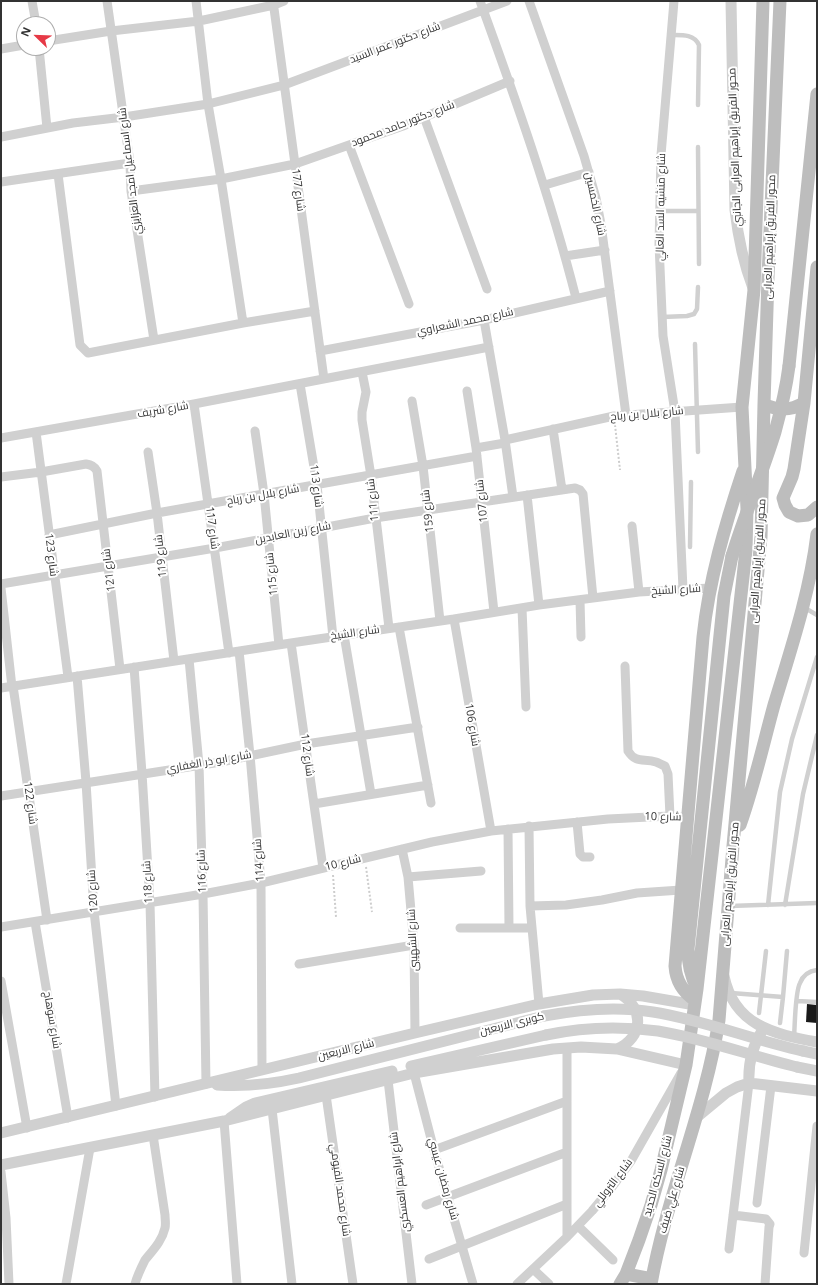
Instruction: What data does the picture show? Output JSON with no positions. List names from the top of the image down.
{
  "streets": {
    "main road": ["محور الفريق إبراهيم العرابى", "شارع السكه الحديد", "شارع علي ضيف"],
    "street": [
      "شارع دكتور عمر السيد",
      "شارع دكتور حامد محمود",
      "محور الفريق إبراهيم العرابى الجانبي",
      "شارع اسماعيل امجد العزايزي",
      "شارع 177",
      "شارع الخمسين",
      "شارع منشيه السد العالي",
      "شارع محمد الشعراوي",
      "شارع شريف",
      "شارع بلال بن رباح",
      "شارع 113",
      "شارع 111",
      "شارع 107",
      "شارع 159",
      "شارع 117",
      "شارع زين العابدين",
      "شارع 123",
      "شارع 119",
      "شارع 121",
      "شارع 115",
      "شارع الشيخ",
      "شارع 106",
      "شارع 112",
      "شارع ابو ذر الغفاري",
      "شارع 122",
      "شارع 10",
      "شارع 114",
      "شارع 116",
      "شارع 118",
      "شارع 120",
      "شارع الشهيبى",
      "شارع سوهاج",
      "كوبرى الاربعين",
      "شارع الاربعين",
      "شارع رمضان عيسي",
      "شارع ابراهيم العسكري",
      "شارع التروللي",
      "شارع محمد الفيومي"
    ]
  },
  "crossings": [
    ["شارع دكتور عمر السيد", "شارع اسماعيل امجد العزايزي"],
    ["شارع دكتور عمر السيد", "شارع 177"],
    ["شارع دكتور حامد محمود", "شارع اسماعيل امجد العزايزي"],
    ["شارع دكتور حامد محمود", "شارع 177"],
    ["محور الفريق إبراهيم العرابى الجانبي", "محور الفريق إبراهيم العرابى"],
    ["شارع 177", "شارع محمد الشعراوي"],
    ["شارع 177", "شارع شريف"],
    ["شارع الخمسين", "شارع محمد الشعراوي"],
    ["شارع الخمسين", "شارع بلال بن رباح"],
    ["شارع منشيه السد العالي", "شارع بلال بن رباح"],
    ["شارع منشيه السد العالي", "شارع الشيخ"],
    ["محور الفريق إبراهيم العرابى", "شارع بلال بن رباح"],
    ["محور الفريق إبراهيم العرابى", "شارع الاربعين"],
    ["محور الفريق إبراهيم العرابى", "شارع السكه الحديد"],
    ["محور الفريق إبراهيم العرابى", "شارع التروللي"],
    ["محور الفريق إبراهيم العرابى", "شارع علي ضيف"],
    ["شارع شريف", "شارع 113"],
    ["شارع شريف", "شارع 111"],
    ["شارع شريف", "شارع 117"],
    ["شارع شريف", "شارع 123"],
    ["شارع بلال بن رباح", "شارع 113"],
    ["شارع بلال بن رباح", "شارع 111"],
    ["شارع بلال بن رباح", "شارع 107"],
    ["شارع بلال بن رباح", "شارع 159"],
    ["شارع بلال بن رباح", "شارع 117"],
    ["شارع بلال بن رباح", "شارع 123"],
    ["شارع بلال بن رباح", "شارع 119"],
    ["شارع بلال بن رباح", "شارع 121"],
    ["شارع بلال بن رباح", "شارع 115"],
    ["شارع 113", "شارع زين العابدين"],
    ["شارع 113", "شارع الشيخ"],
    ["شارع 111", "شارع زين العابدين"],
    ["شارع 111", "شارع الشيخ"],
    ["شارع 107", "شارع زين العابدين"],
    ["شارع 107", "شارع الشيخ"],
    ["شارع 159", "شارع زين العابدين"],
    ["شارع 159", "شارع الشيخ"],
    ["شارع 117", "شارع زين العابدين"],
    ["شارع 117", "شارع الشيخ"],
    ["شارع زين العابدين", "شارع 123"],
    ["شارع زين العابدين", "شارع 119"],
    ["شارع زين العابدين", "شارع 121"],
    ["شارع زين العابدين", "شارع 115"],
    ["شارع زين العابدين", "شارع الشيخ"],
    ["شارع 123", "شارع 121"],
    ["شارع 123", "شارع الشيخ"],
    ["شارع 119", "شارع الشيخ"],
    ["شارع 121", "شارع الشيخ"],
    ["شارع 115", "شارع الشيخ"],
    ["شارع الشيخ", "شارع 106"],
    ["شارع الشيخ", "شارع 112"],
    ["شارع الشيخ", "شارع 122"],
    ["شارع الشيخ", "شارع 114"],
    ["شارع الشيخ", "شارع 116"],
    ["شارع الشيخ", "شارع 118"],
    ["شارع الشيخ", "شارع 120"],
    ["شارع 106", "شارع 10"],
    ["شارع 112", "شارع ابو ذر الغفاري"],
    ["شارع 112", "شارع 10"],
    ["شارع ابو ذر الغفاري", "شارع 122"],
    ["شارع ابو ذر الغفاري", "شارع 114"],
    ["شارع ابو ذر الغفاري", "شارع 116"],
    ["شارع ابو ذر الغفاري", "شارع 118"],
    ["شارع ابو ذر الغفاري", "شارع 120"],
    ["شارع 122", "شارع 10"],
    ["شارع 10", "شارع 114"],
    ["شارع 10", "شارع 116"],
    ["شارع 10", "شارع 118"],
    ["شارع 10", "شارع 120"],
    ["شارع 10", "شارع الشهيبى"],
    ["شارع 10", "شارع سوهاج"],
    ["شارع 114", "شارع الاربعين"],
    ["شارع 116", "كوبرى الاربعين"],
    ["شارع 116", "شارع الاربعين"],
    ["شارع 118", "شارع الاربعين"],
    ["شارع 120", "شارع الاربعين"],
    ["شارع الشهيبى", "شارع الاربعين"],
    ["شارع سوهاج", "شارع الاربعين"],
    ["كوبرى الاربعين", "شارع الاربعين"],
    ["شارع السكه الحديد", "شارع التروللي"]
  ],
  "north": "top left"
}
